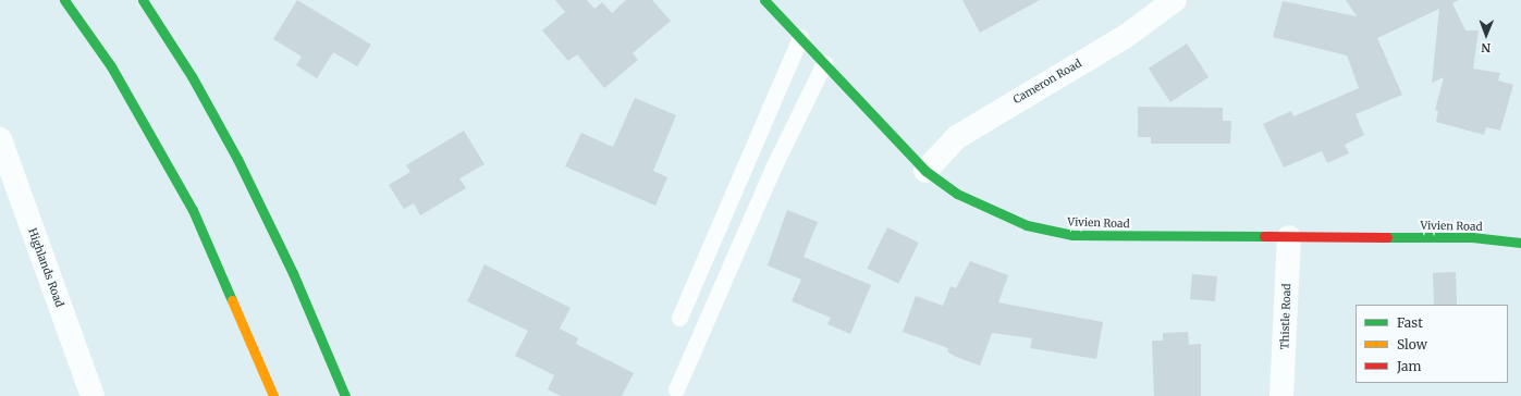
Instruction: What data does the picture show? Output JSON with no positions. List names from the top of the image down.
{
  "streets": {
    "main road": ["Vivien Road"],
    "street": ["Cameron Road", "Highlands Road", "Thistle Road"]
  },
  "crossings": [
    ["Cameron Road", "Vivien Road"],
    ["Vivien Road", "Thistle Road"]
  ],
  "legend": ["Fast", "Slow", "Jam"],
  "north": "bottom"
}
